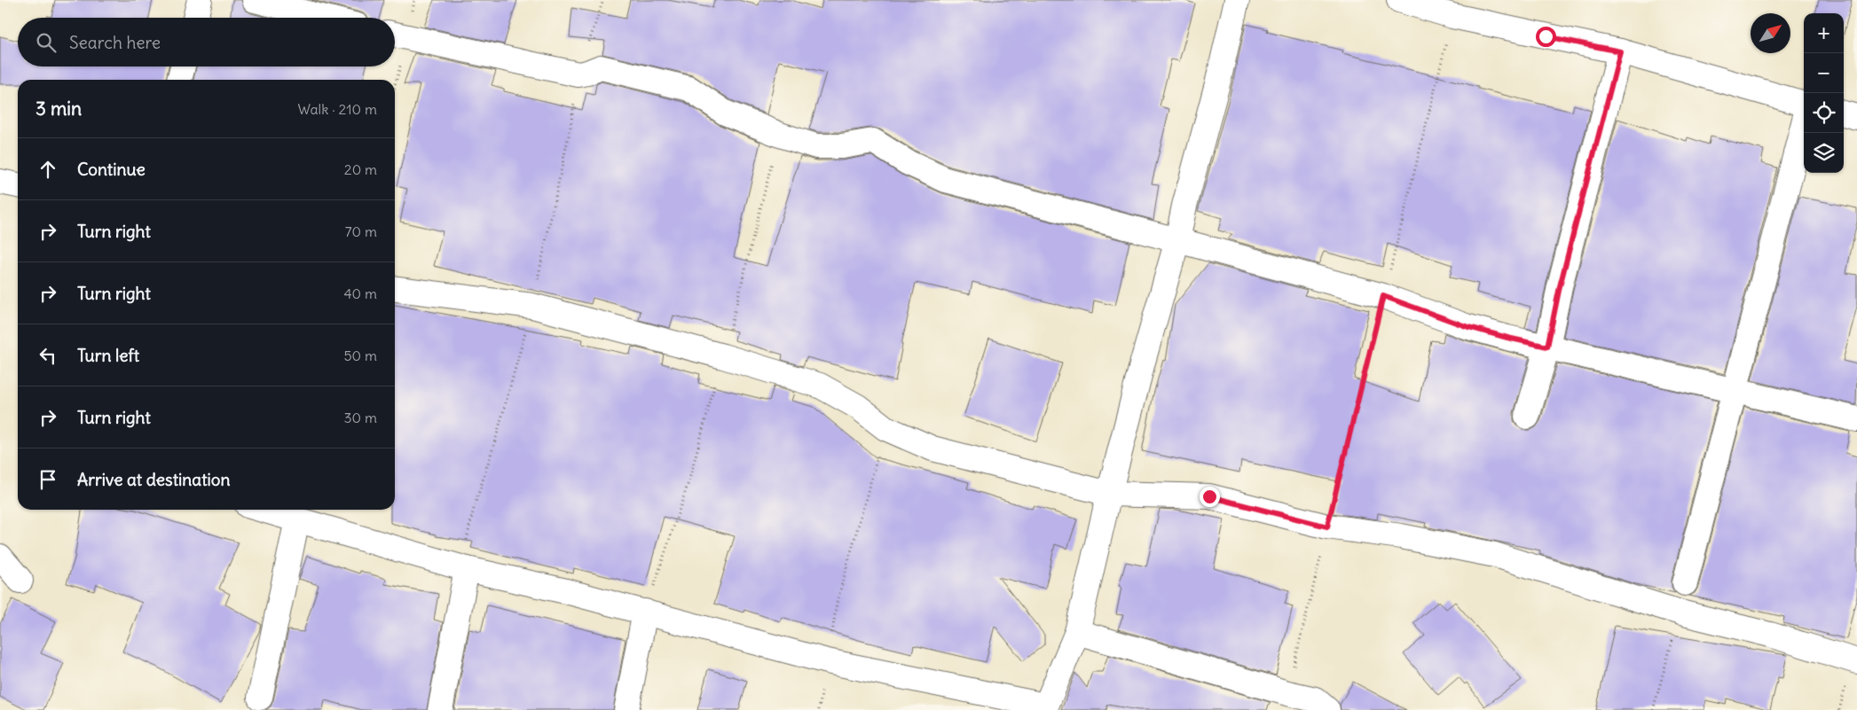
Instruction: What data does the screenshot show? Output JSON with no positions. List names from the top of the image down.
{
  "north": "top right",
  "page": {
    "map_buttons": ["+", "−"],
    "search": "Search here",
    "heading": ["3 min", "Walk · 210 m"],
    "list": [
      ["Continue", "20 m"],
      ["Turn right", "70 m"],
      ["Turn right", "40 m"],
      ["Turn left", "50 m"],
      ["Turn right", "30 m"],
      "Arrive at destination"
    ]
  }
}
